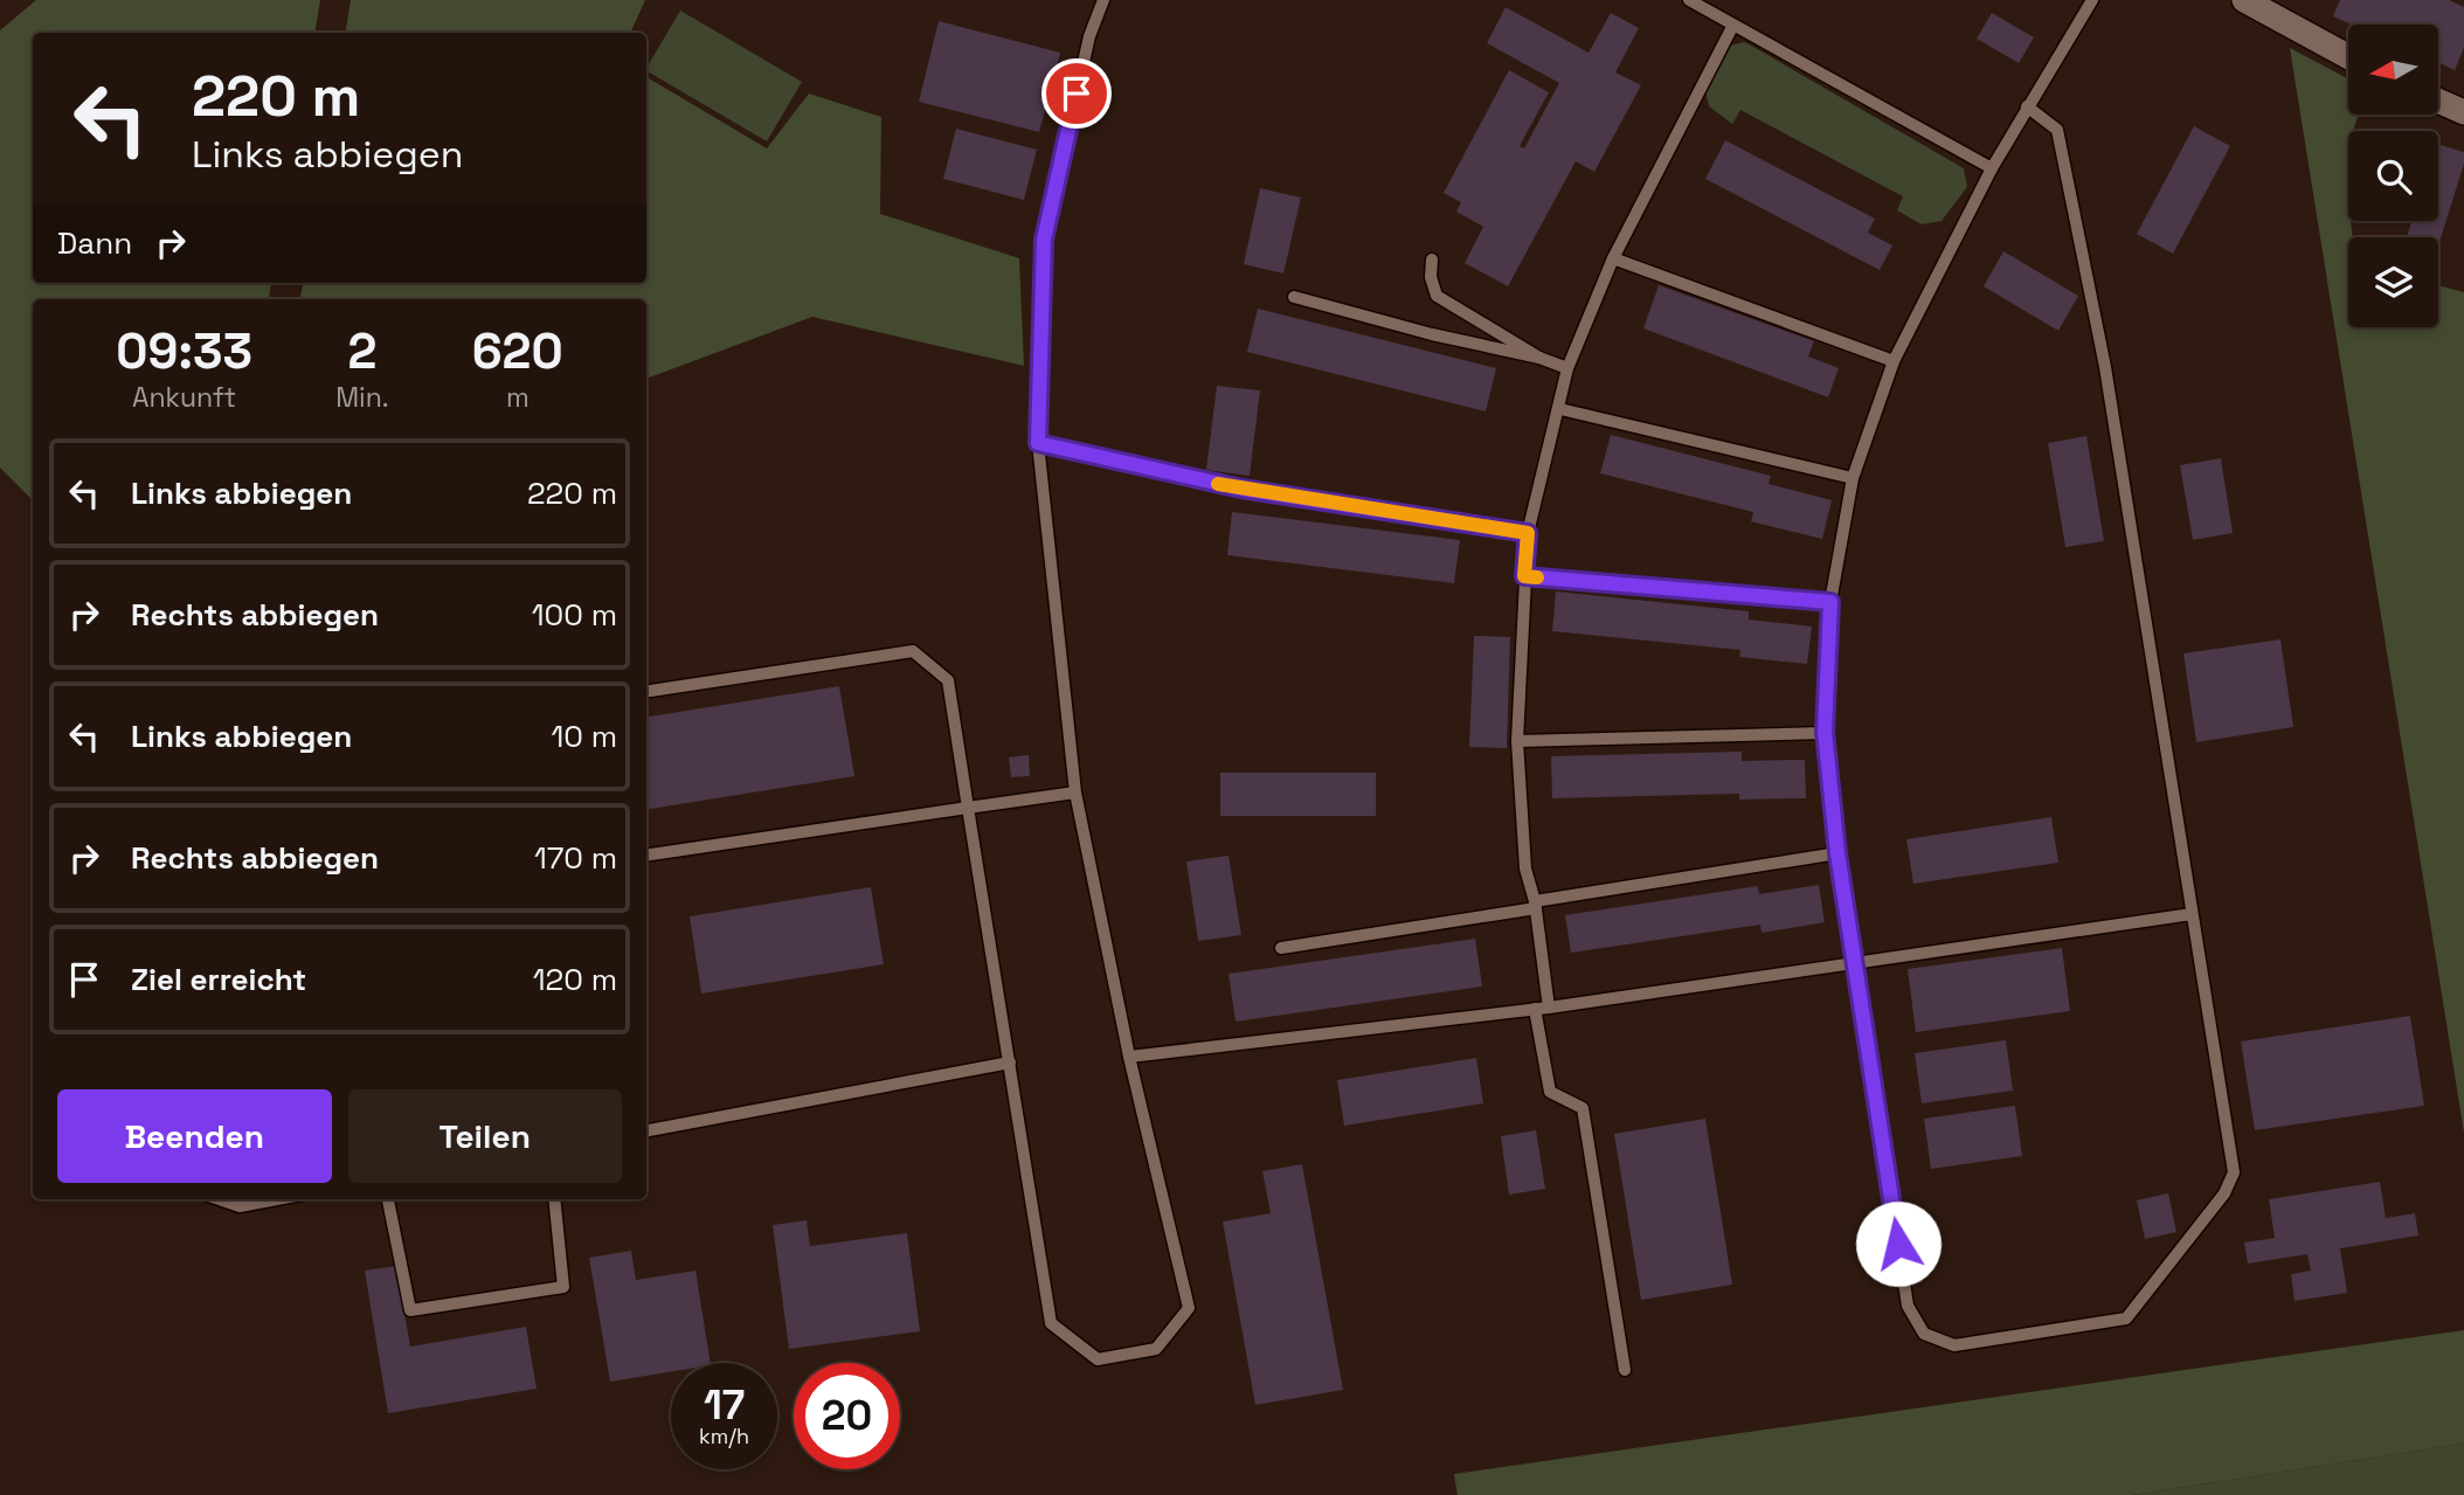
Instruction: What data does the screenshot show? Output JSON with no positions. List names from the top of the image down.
{
  "north": "left",
  "page": {
    "turn": ["220 m", "Links abbiegen"],
    "then": "Dann",
    "eta": [
      "09:33",
      "Ankunft",
      "2",
      "Min.",
      "620",
      "m"
    ],
    "list": [
      {
        "name": "Links abbiegen",
        "value": "220 m"
      },
      {
        "name": "Rechts abbiegen",
        "value": "100 m"
      },
      {
        "name": "Links abbiegen",
        "value": "10 m"
      },
      {
        "name": "Rechts abbiegen",
        "value": "170 m"
      },
      {
        "name": "Ziel erreicht",
        "value": "120 m"
      }
    ],
    "buttons": ["Beenden", "Teilen"],
    "speed": "17 km/h",
    "limit": "20"
  }
}
